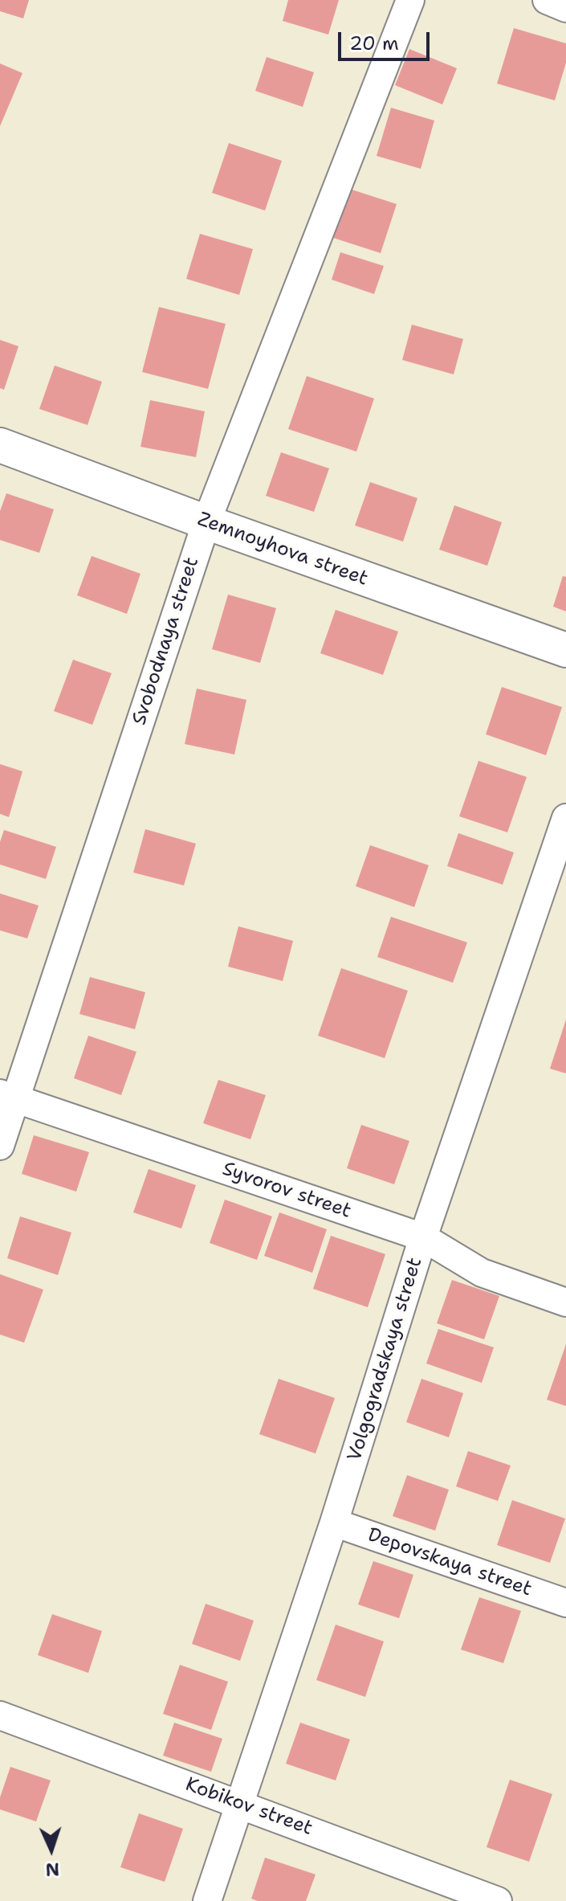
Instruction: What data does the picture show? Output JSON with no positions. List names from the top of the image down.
{
  "streets": {
    "street": [
      "Zemnoyhova street",
      "Svobodnaya street",
      "Syvorov street",
      "Volgogradskaya street",
      "Depovskaya street",
      "Kobikov street"
    ]
  },
  "crossings": [
    ["Zemnoyhova street", "Svobodnaya street"],
    ["Svobodnaya street", "Syvorov street"],
    ["Syvorov street", "Volgogradskaya street"],
    ["Volgogradskaya street", "Depovskaya street"],
    ["Volgogradskaya street", "Kobikov street"]
  ],
  "scale_bar": "20 m",
  "north": "bottom"
}
